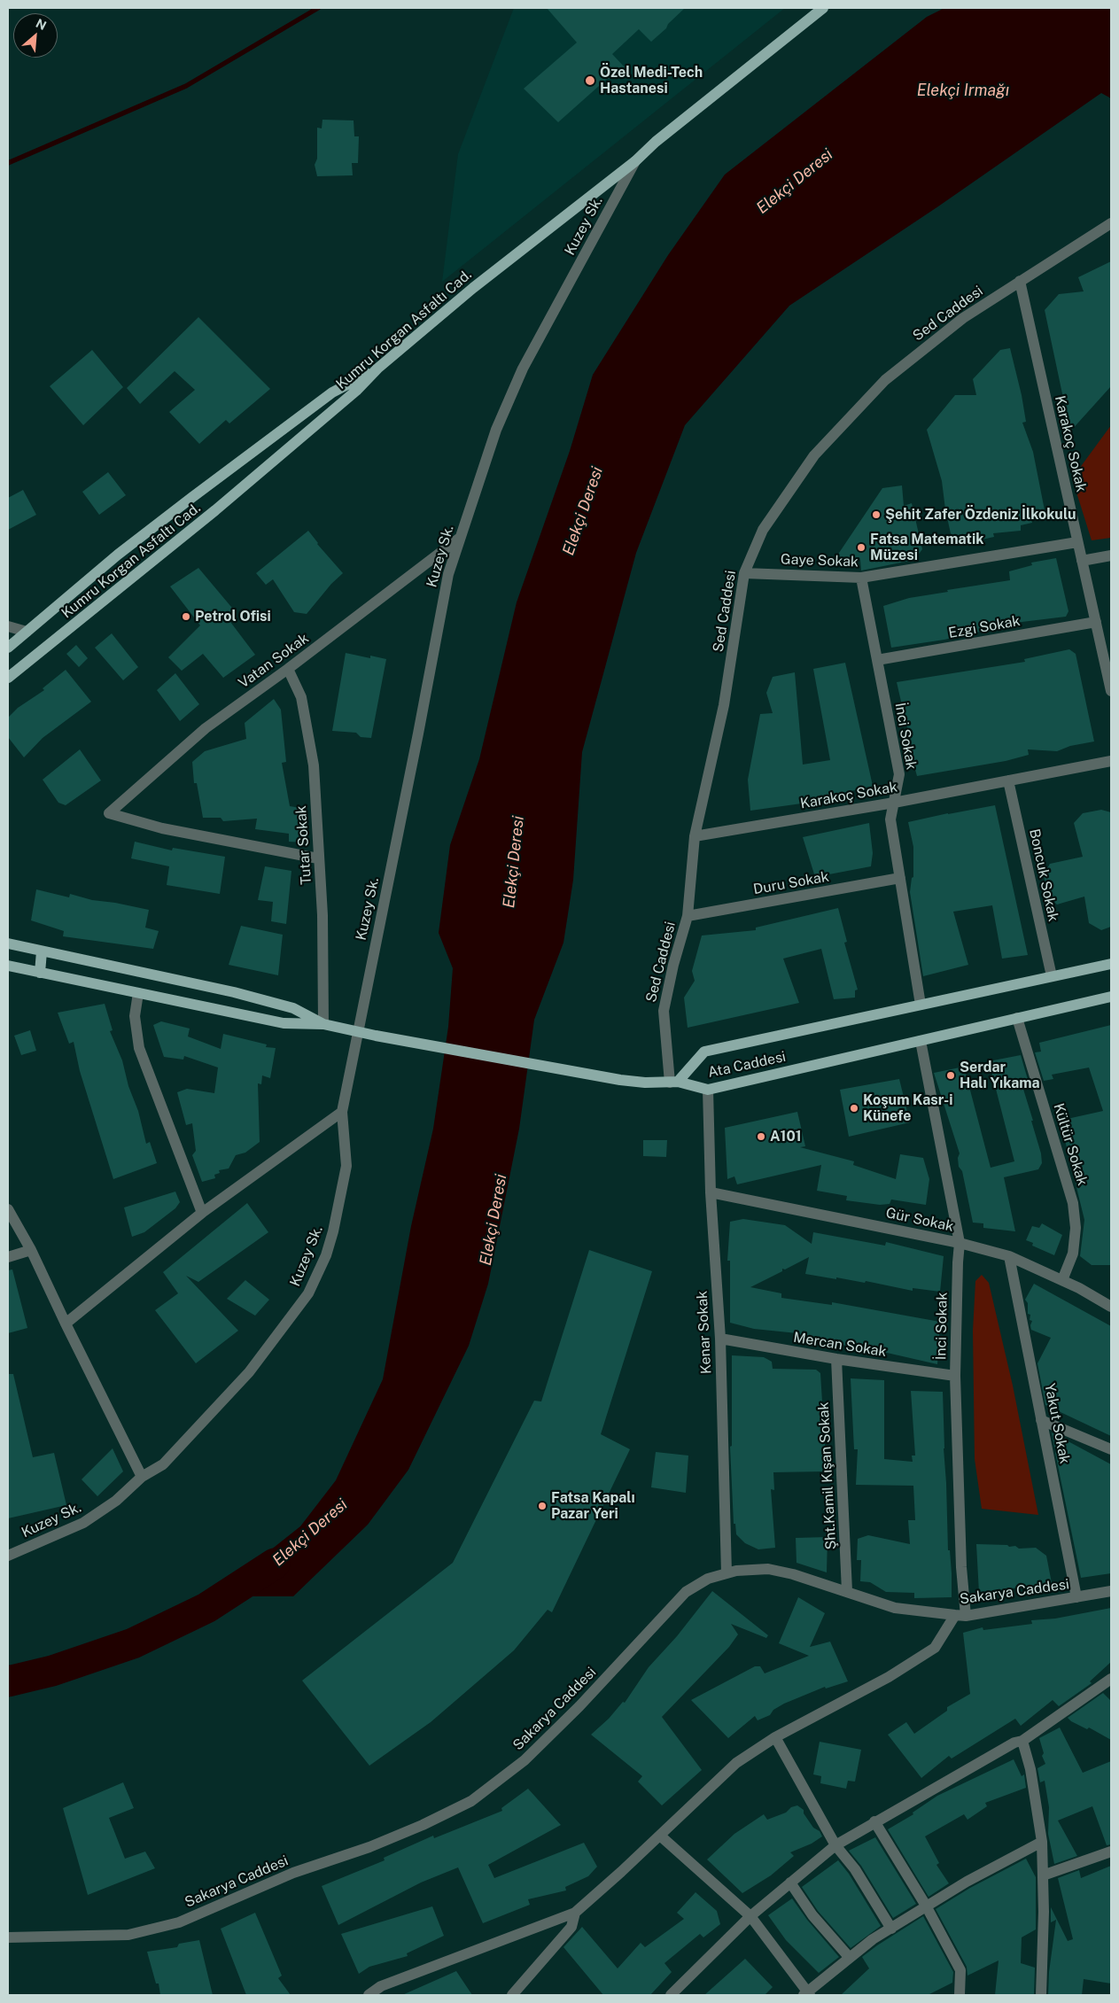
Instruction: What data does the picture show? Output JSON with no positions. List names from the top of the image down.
{
  "streets": {
    "main road": ["Kumru Korgan Asfaltı Cad.", "Ata Caddesi"],
    "street": [
      "Kuzey Sk.",
      "Sed Caddesi",
      "Karakoç Sokak",
      "Gaye Sokak",
      "Ezgi Sokak",
      "Vatan Sokak",
      "İnci Sokak",
      "Tutar Sokak",
      "Boncuk Sokak",
      "Duru Sokak",
      "Kültür Sokak",
      "Gür Sokak",
      "Kenar Sokak",
      "Mercan Sokak",
      "Yakut Sokak",
      "Şht.Kamil Kışan Sokak",
      "Sakarya Caddesi"
    ]
  },
  "crossings": [
    ["Kuzey Sk.", "Kumru Korgan Asfaltı Cad."],
    ["Kuzey Sk.", "Vatan Sokak"],
    ["Sed Caddesi", "Karakoç Sokak"],
    ["Sed Caddesi", "Gaye Sokak"],
    ["Sed Caddesi", "Duru Sokak"],
    ["Sed Caddesi", "Ata Caddesi"],
    ["Karakoç Sokak", "Gaye Sokak"],
    ["Karakoç Sokak", "Ezgi Sokak"],
    ["Karakoç Sokak", "İnci Sokak"],
    ["Karakoç Sokak", "Boncuk Sokak"],
    ["Gaye Sokak", "İnci Sokak"],
    ["Ezgi Sokak", "İnci Sokak"],
    ["Vatan Sokak", "Tutar Sokak"],
    ["İnci Sokak", "Duru Sokak"],
    ["İnci Sokak", "Ata Caddesi"],
    ["İnci Sokak", "Gür Sokak"],
    ["İnci Sokak", "Mercan Sokak"],
    ["İnci Sokak", "Sakarya Caddesi"],
    ["Boncuk Sokak", "Ata Caddesi"],
    ["Ata Caddesi", "Kültür Sokak"],
    ["Ata Caddesi", "Kenar Sokak"],
    ["Kültür Sokak", "Gür Sokak"],
    ["Gür Sokak", "Kenar Sokak"],
    ["Gür Sokak", "Yakut Sokak"],
    ["Kenar Sokak", "Mercan Sokak"],
    ["Kenar Sokak", "Sakarya Caddesi"],
    ["Mercan Sokak", "Şht.Kamil Kışan Sokak"],
    ["Yakut Sokak", "Sakarya Caddesi"],
    ["Şht.Kamil Kışan Sokak", "Sakarya Caddesi"]
  ],
  "water": ["Elekçi Irmağı", "Elekçi Deresi"],
  "places": [
    "Özel Medi-Tech Hastanesi",
    "Şehit Zafer Özdeniz İlkokulu",
    "Fatsa Matematik Müzesi",
    "Petrol Ofisi",
    "Serdar Halı Yıkama",
    "Koşum Kasr-i Künefe",
    "A101",
    "Fatsa Kapalı Pazar Yeri"
  ],
  "north": "top right"
}
